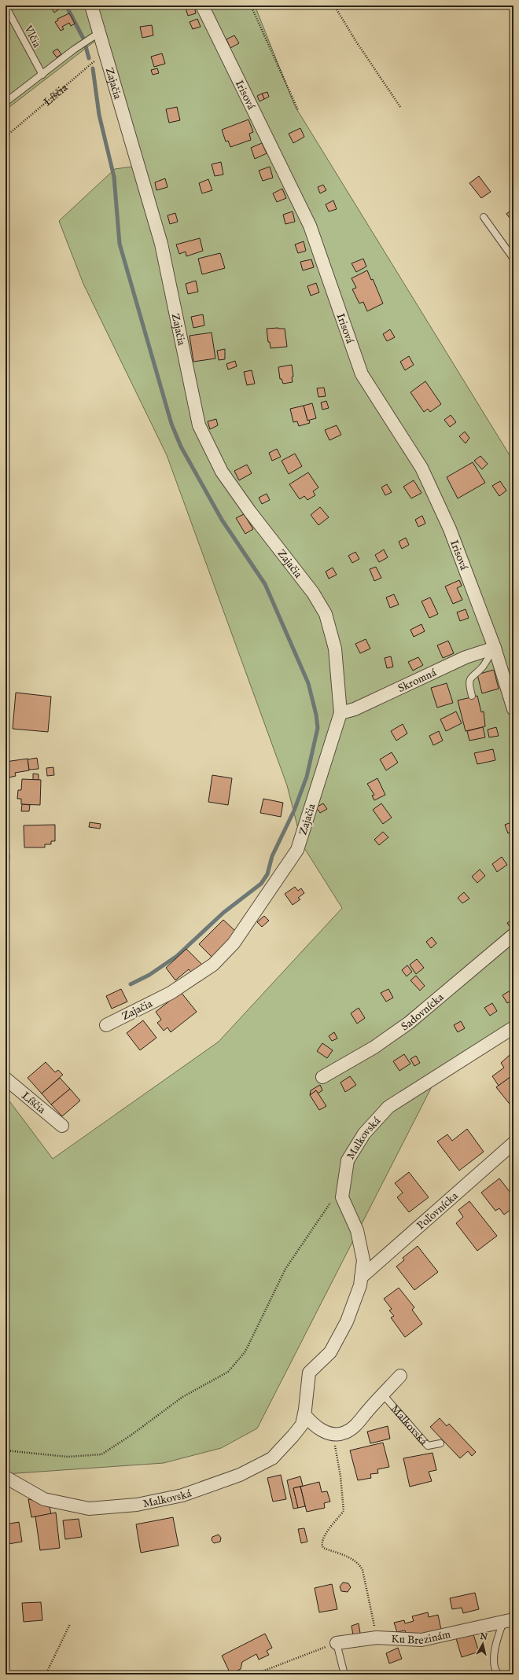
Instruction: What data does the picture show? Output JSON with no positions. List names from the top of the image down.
{
  "streets": {
    "street": [
      "Zajačia",
      "Líščia",
      "Irisová",
      "Skromná",
      "Sadovnícka",
      "Malkovská",
      "Poľovnícka",
      "Ku Brezinám"
    ],
    "lane": ["Vlčia"]
  },
  "crossings": [
    ["Zajačia", "Líščia"],
    ["Zajačia", "Skromná"],
    ["Irisová", "Skromná"],
    ["Malkovská", "Poľovnícka"]
  ],
  "north": "top"
}
